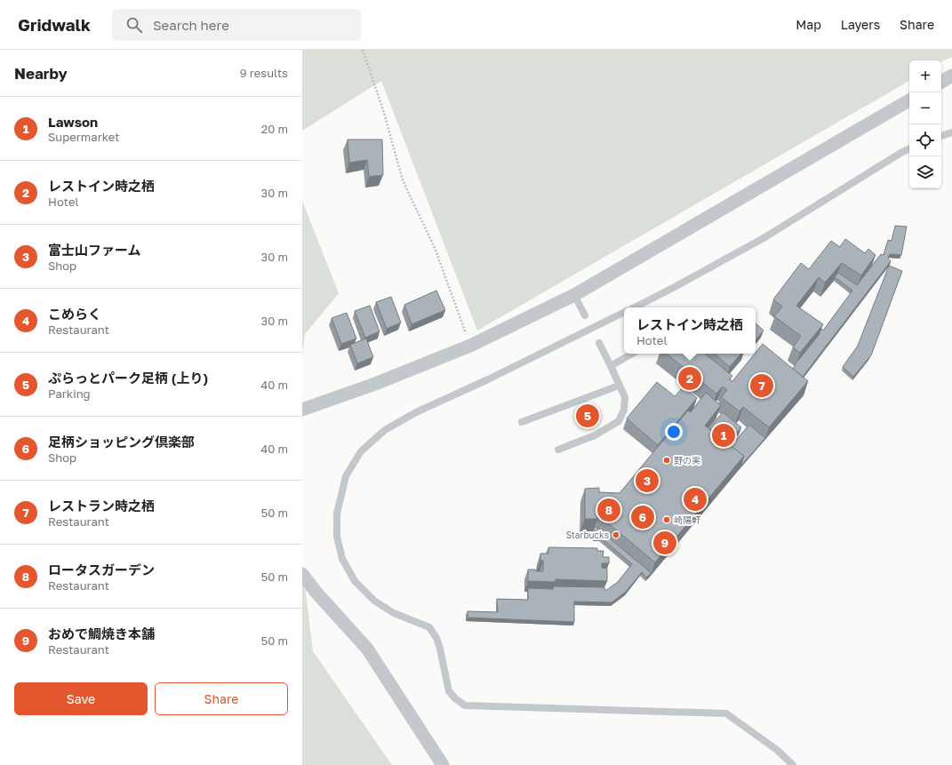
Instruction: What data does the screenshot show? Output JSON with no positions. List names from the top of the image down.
{
  "places": ["野の実", "崎陽軒", "Starbucks"],
  "page": {
    "header": "Gridwalk",
    "search": "Search here",
    "nav": ["Map", "Layers", "Share"],
    "heading": ["Nearby", "9 results"],
    "map_buttons": ["+", "−"],
    "list": [
      {
        "mark": "1",
        "name": "Lawson",
        "note": "Supermarket",
        "value": "20 m"
      },
      {
        "mark": "2",
        "name": "レストイン時之栖",
        "note": "Hotel",
        "value": "30 m"
      },
      {
        "mark": "3",
        "name": "富士山ファーム",
        "note": "Shop",
        "value": "30 m"
      },
      {
        "mark": "4",
        "name": "こめらく",
        "note": "Restaurant",
        "value": "30 m"
      },
      {
        "mark": "5",
        "name": "ぷらっとパーク足柄 (上り)",
        "note": "Parking",
        "value": "40 m"
      },
      {
        "mark": "6",
        "name": "足柄ショッピング倶楽部",
        "note": "Shop",
        "value": "40 m"
      },
      {
        "mark": "7",
        "name": "レストラン時之栖",
        "note": "Restaurant",
        "value": "50 m"
      },
      {
        "mark": "8",
        "name": "ロータスガーデン",
        "note": "Restaurant",
        "value": "50 m"
      },
      {
        "mark": "9",
        "name": "おめで鯛焼き本舗",
        "note": "Restaurant",
        "value": "50 m"
      }
    ],
    "popup": ["レストイン時之栖", "Hotel"],
    "pins": [
      "2",
      "7",
      "5",
      "1",
      "3",
      "4",
      "8",
      "6",
      "9"
    ],
    "buttons": ["Save", "Share"]
  }
}
